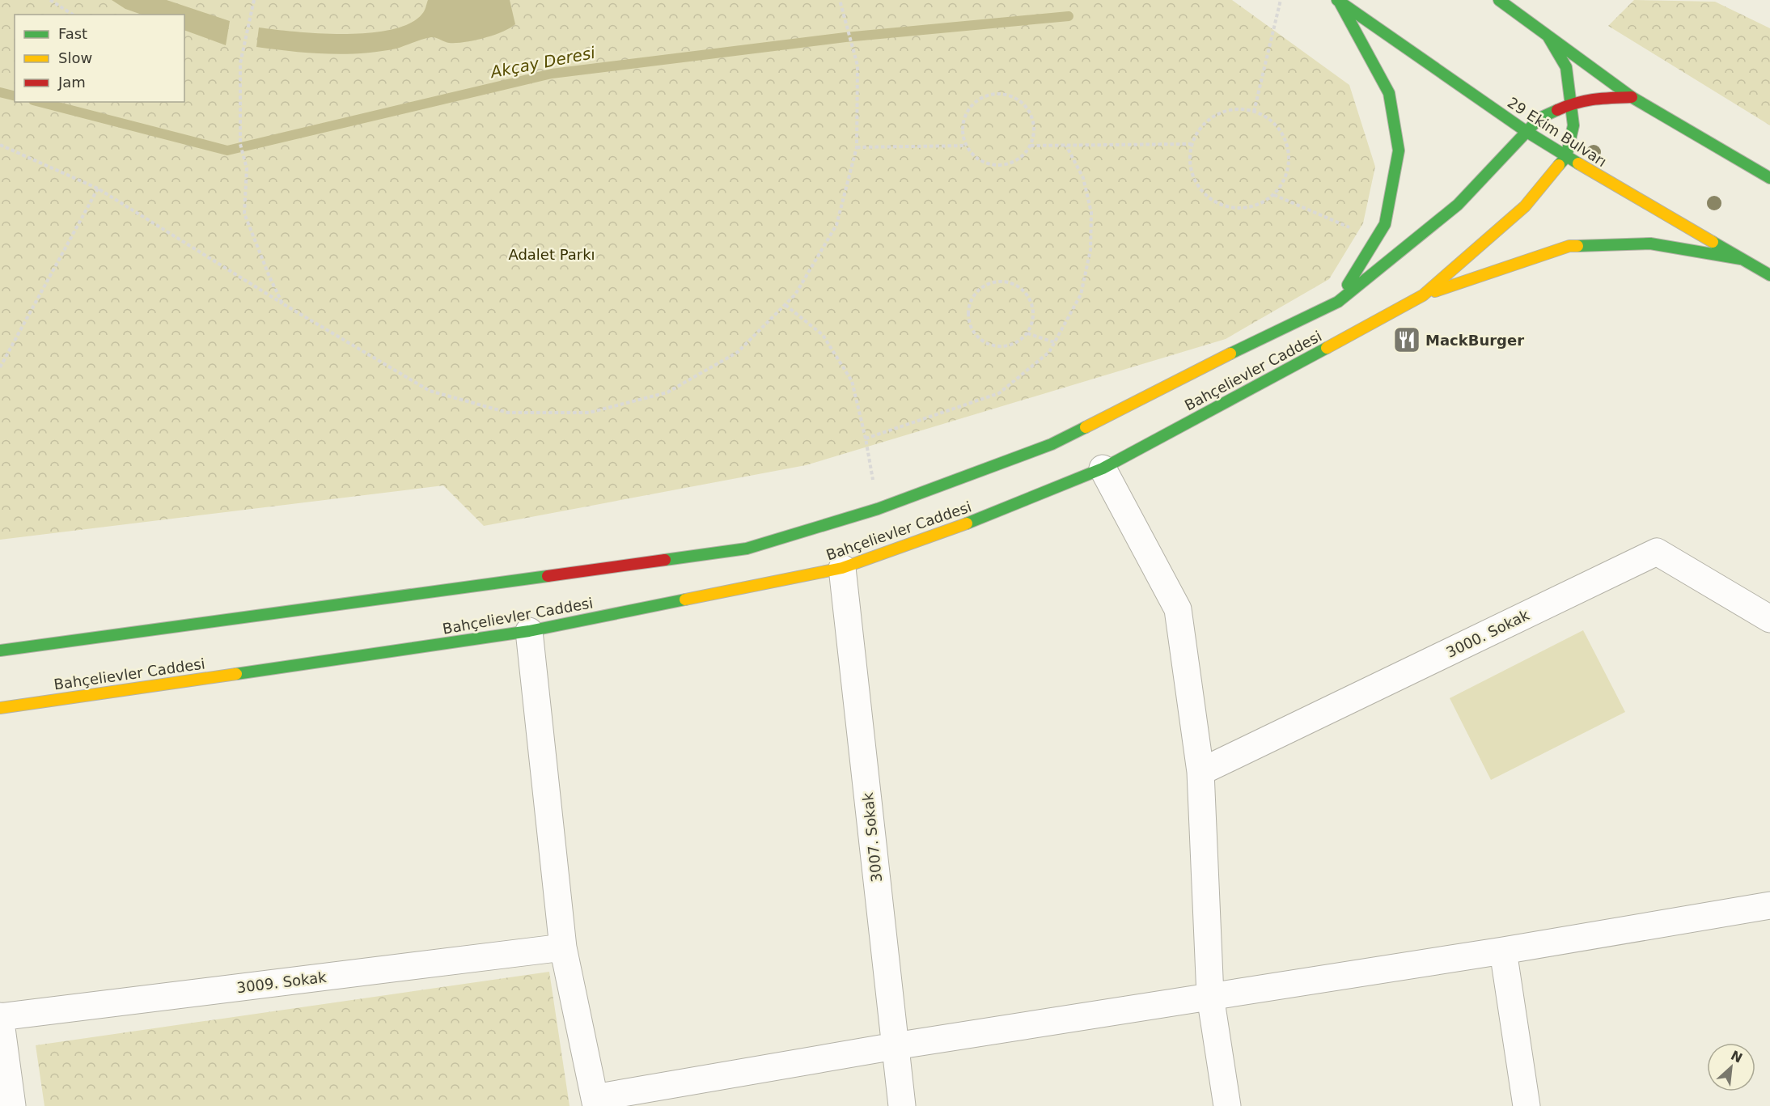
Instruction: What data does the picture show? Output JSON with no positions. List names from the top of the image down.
{
  "streets": {
    "street": [
      "29 Ekim Bulvarı",
      "Bahçelievler Caddesi",
      "3000. Sokak",
      "3007. Sokak",
      "3009. Sokak"
    ]
  },
  "crossings": [
    ["29 Ekim Bulvarı", "Bahçelievler Caddesi"],
    ["Bahçelievler Caddesi", "3007. Sokak"]
  ],
  "water": ["Akçay Deresi"],
  "parks": ["Adalet Parkı"],
  "places": {
    "restaurant": ["MackBurger"]
  },
  "legend": ["Fast", "Slow", "Jam"],
  "north": "top right"
}
